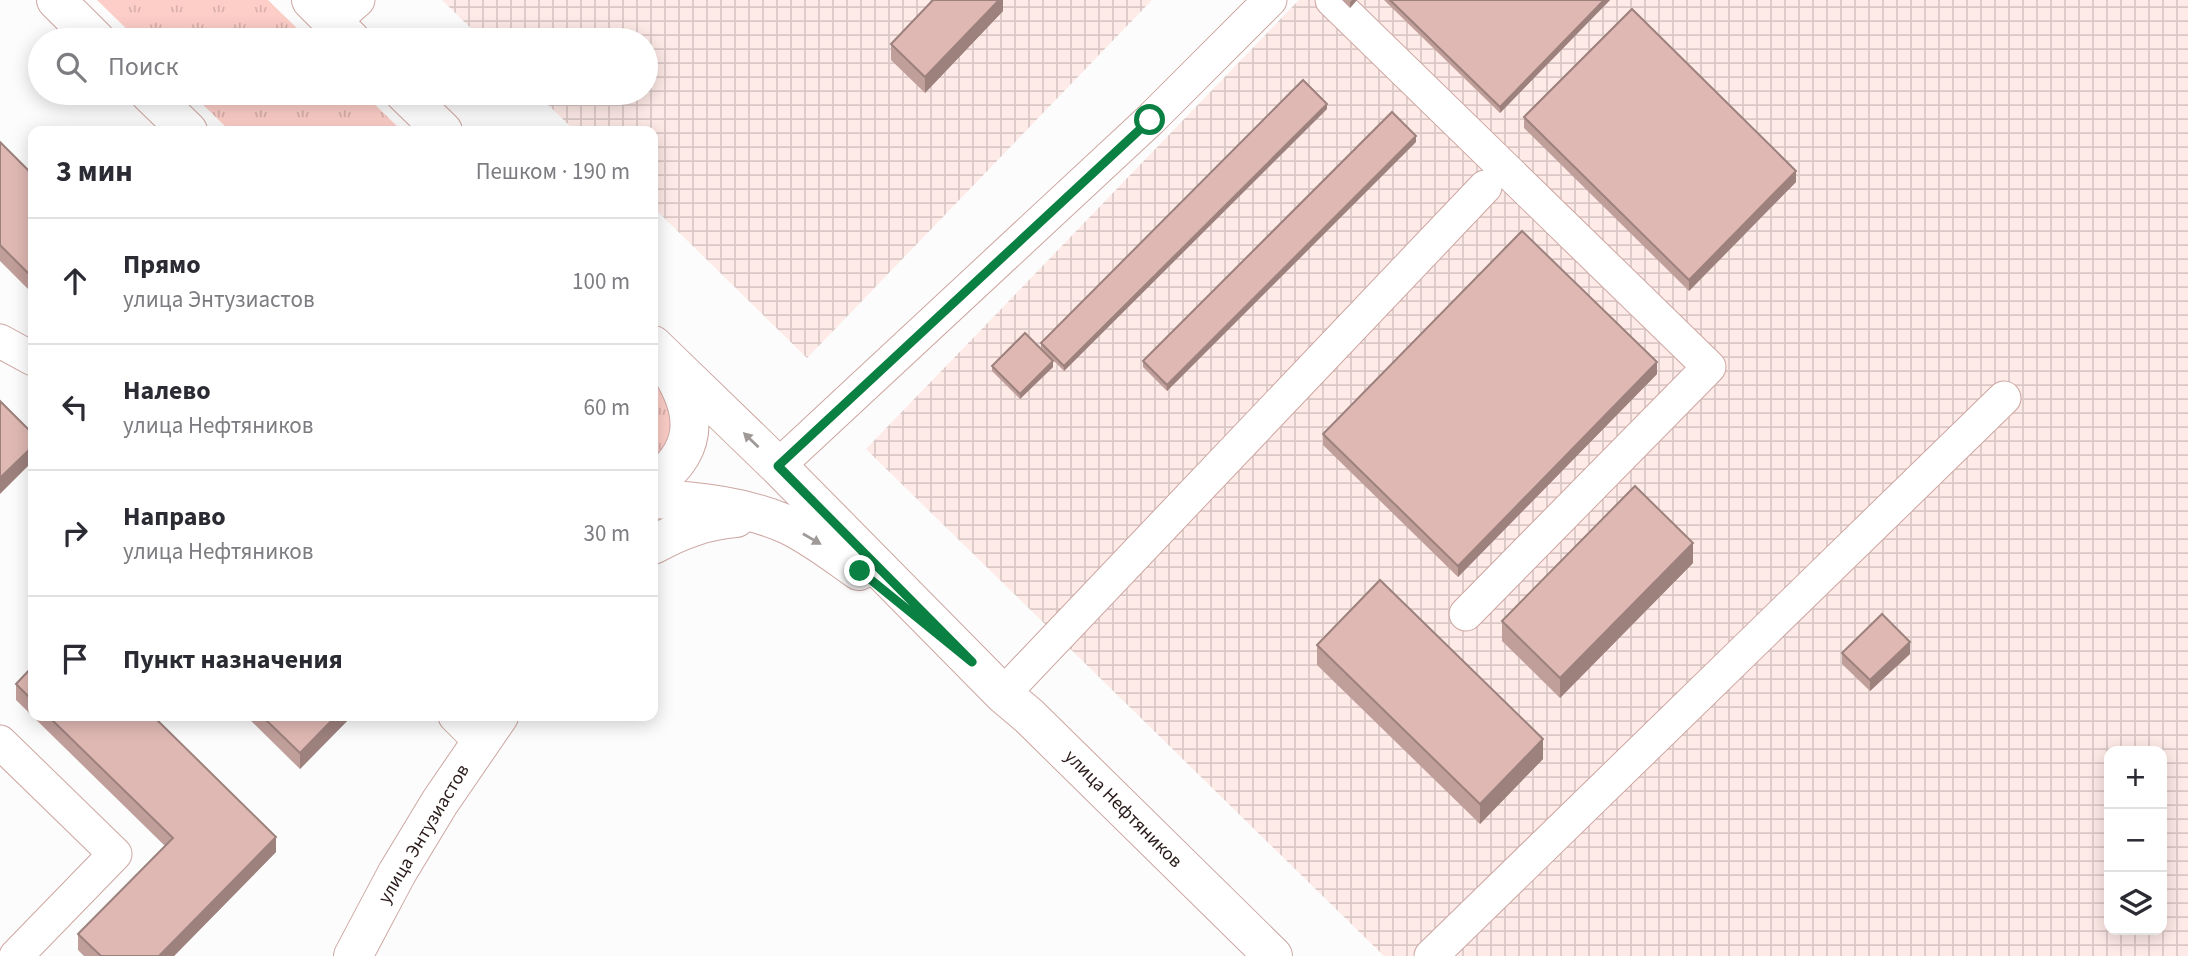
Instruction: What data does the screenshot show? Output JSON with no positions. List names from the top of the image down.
{
  "streets": {
    "main road": ["улица Нефтяников", "улица Энтузиастов"]
  },
  "page": {
    "search": "Поиск",
    "heading": ["3 мин", "Пешком · 190 m"],
    "list": [
      ["Прямо", "улица Энтузиастов", "100 m"],
      ["Налево", "улица Нефтяников", "60 m"],
      ["Направо", "улица Нефтяников", "30 m"],
      "Пункт назначения"
    ],
    "map_buttons": ["+", "−"]
  }
}
